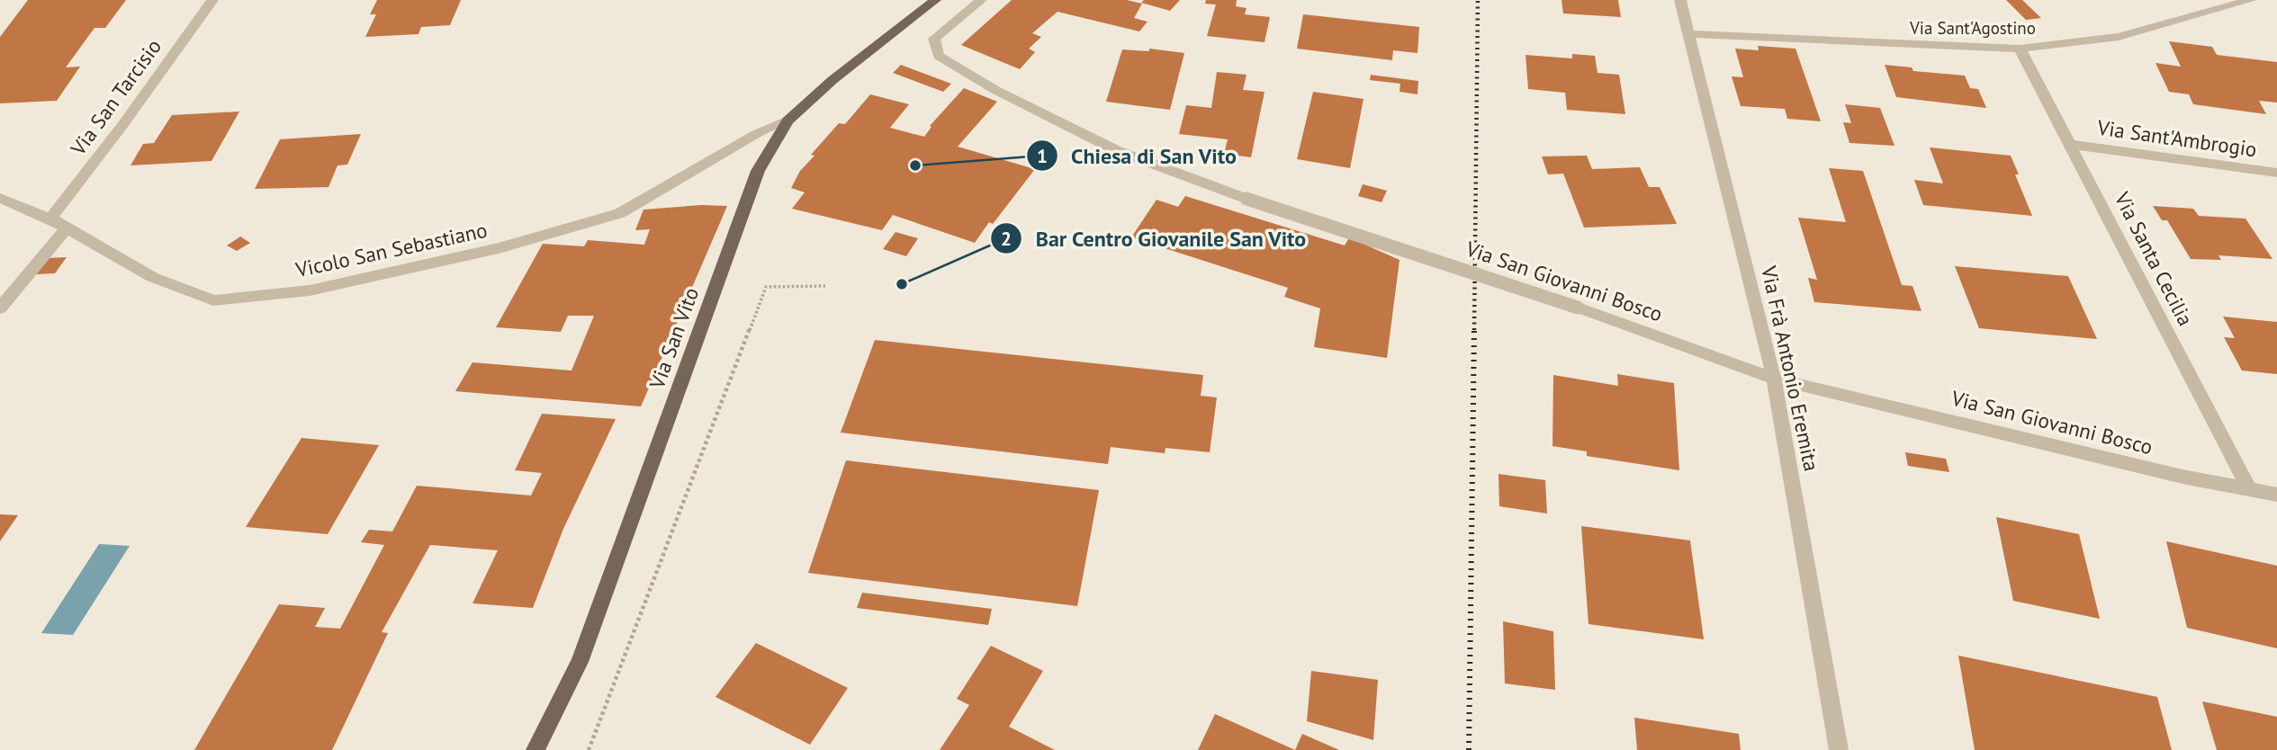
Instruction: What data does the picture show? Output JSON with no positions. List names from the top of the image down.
{
  "streets": {
    "main road": ["Via San Vito"],
    "street": [
      "Via Sant'Agostino",
      "Via San Tarcisio",
      "Via Sant'Ambrogio",
      "Vicolo San Sebastiano",
      "Via Santa Cecilia",
      "Via San Giovanni Bosco",
      "Via Frà Antonio Eremita"
    ]
  },
  "crossings": [
    ["Via Sant'Agostino", "Via Santa Cecilia"],
    ["Via Sant'Agostino", "Via Frà Antonio Eremita"],
    ["Via San Tarcisio", "Vicolo San Sebastiano"],
    ["Via Sant'Ambrogio", "Via Santa Cecilia"],
    ["Vicolo San Sebastiano", "Via San Vito"],
    ["Via Santa Cecilia", "Via San Giovanni Bosco"],
    ["Via San Giovanni Bosco", "Via Frà Antonio Eremita"]
  ],
  "places": ["Chiesa di San Vito", "Bar Centro Giovanile San Vito"]
}
